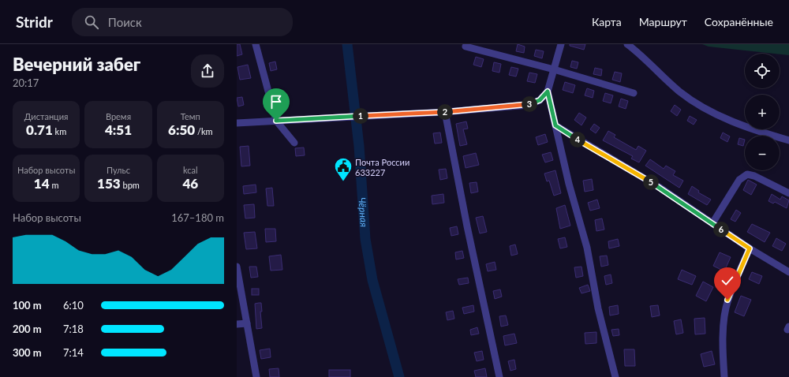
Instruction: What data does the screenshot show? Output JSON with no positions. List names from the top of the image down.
{
  "water": ["Чёрная"],
  "places": {
    "public building": ["Почта России 633227"]
  },
  "page": {
    "header": "Stridr",
    "search": "Поиск",
    "nav": ["Карта", "Маршрут", "Сохранённые"],
    "heading": ["Вечерний забег", "20:17"],
    "map_buttons": ["+", "−"],
    "pins": [
      "3",
      "2",
      "1",
      "4",
      "5",
      "6"
    ],
    "stats": [
      ["Дистанция", "0.71 km"],
      ["Время", "4:51"],
      ["Темп", "6:50 /km"],
      ["Набор высоты", "14 m"],
      ["Пульс", "153 bpm"],
      ["kcal", "46"]
    ],
    "chart": ["Набор высоты", "167–180 m"],
    "list": [
      {
        "name": "100 m",
        "note": "6:10"
      },
      {
        "name": "200 m",
        "note": "7:18"
      },
      {
        "name": "300 m",
        "note": "7:14"
      }
    ]
  }
}
